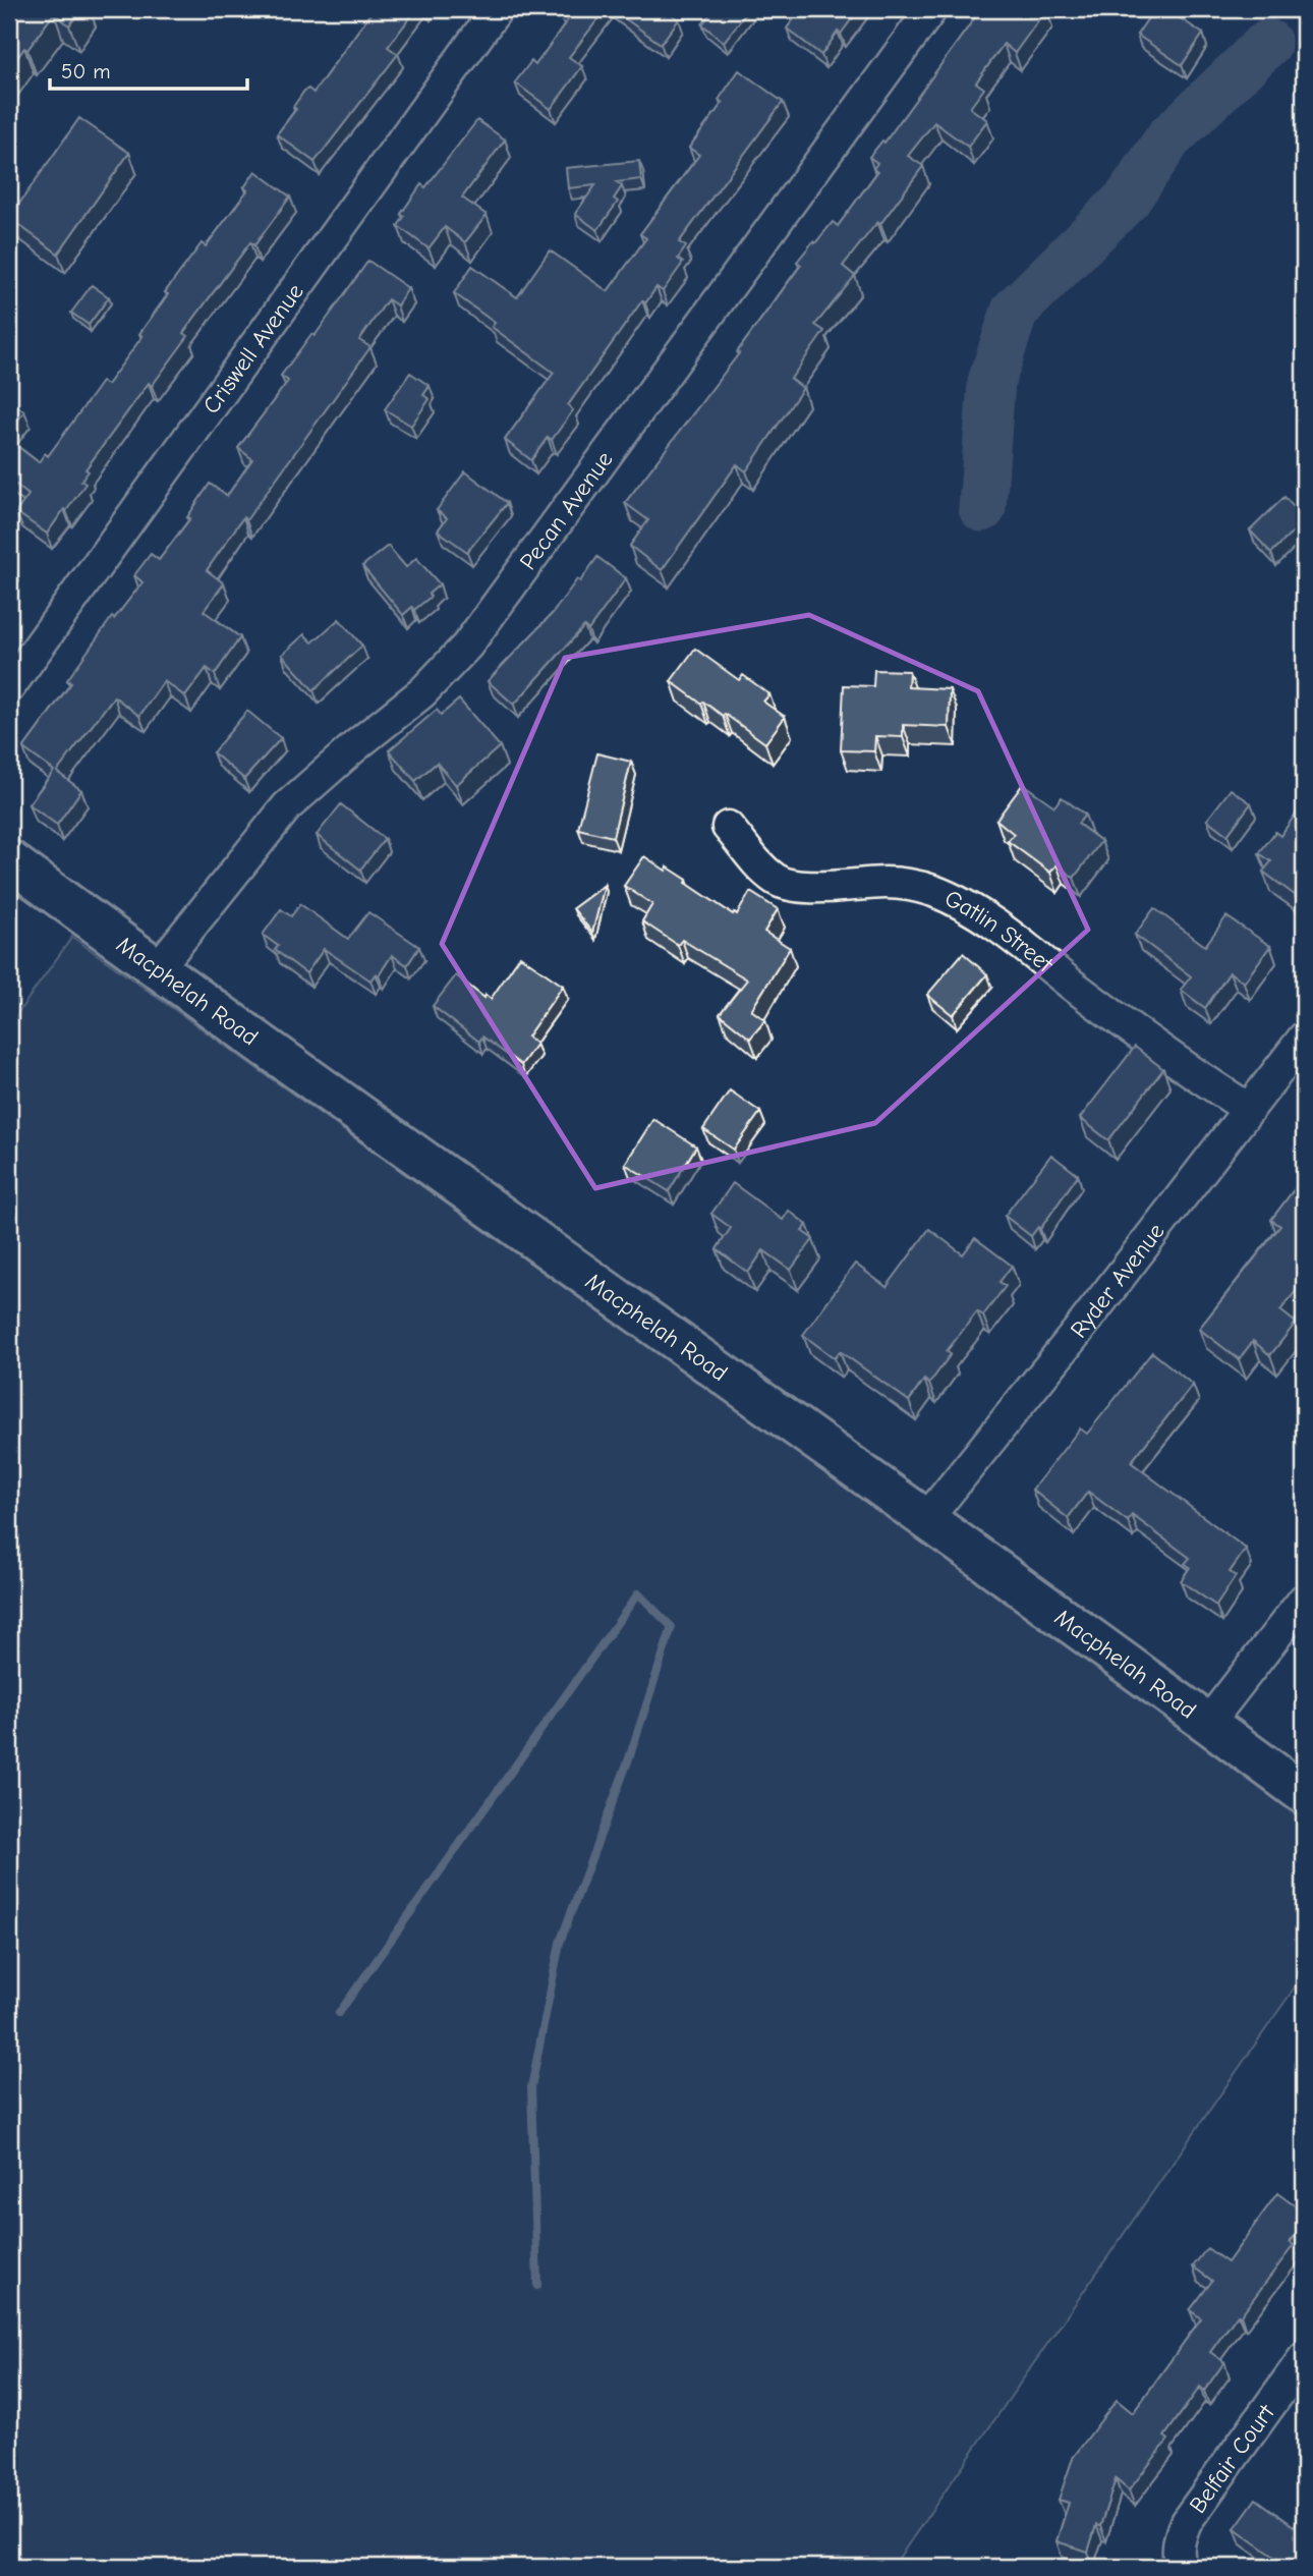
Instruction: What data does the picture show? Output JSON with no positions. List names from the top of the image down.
{
  "streets": {
    "street": [
      "Criswell Avenue",
      "Pecan Avenue",
      "Gatlin Street",
      "Macphelah Road",
      "Ryder Avenue",
      "Belfair Court"
    ]
  },
  "crossings": [
    ["Pecan Avenue", "Macphelah Road"],
    ["Gatlin Street", "Ryder Avenue"],
    ["Macphelah Road", "Ryder Avenue"]
  ],
  "scale_bar": "50 m"
}
